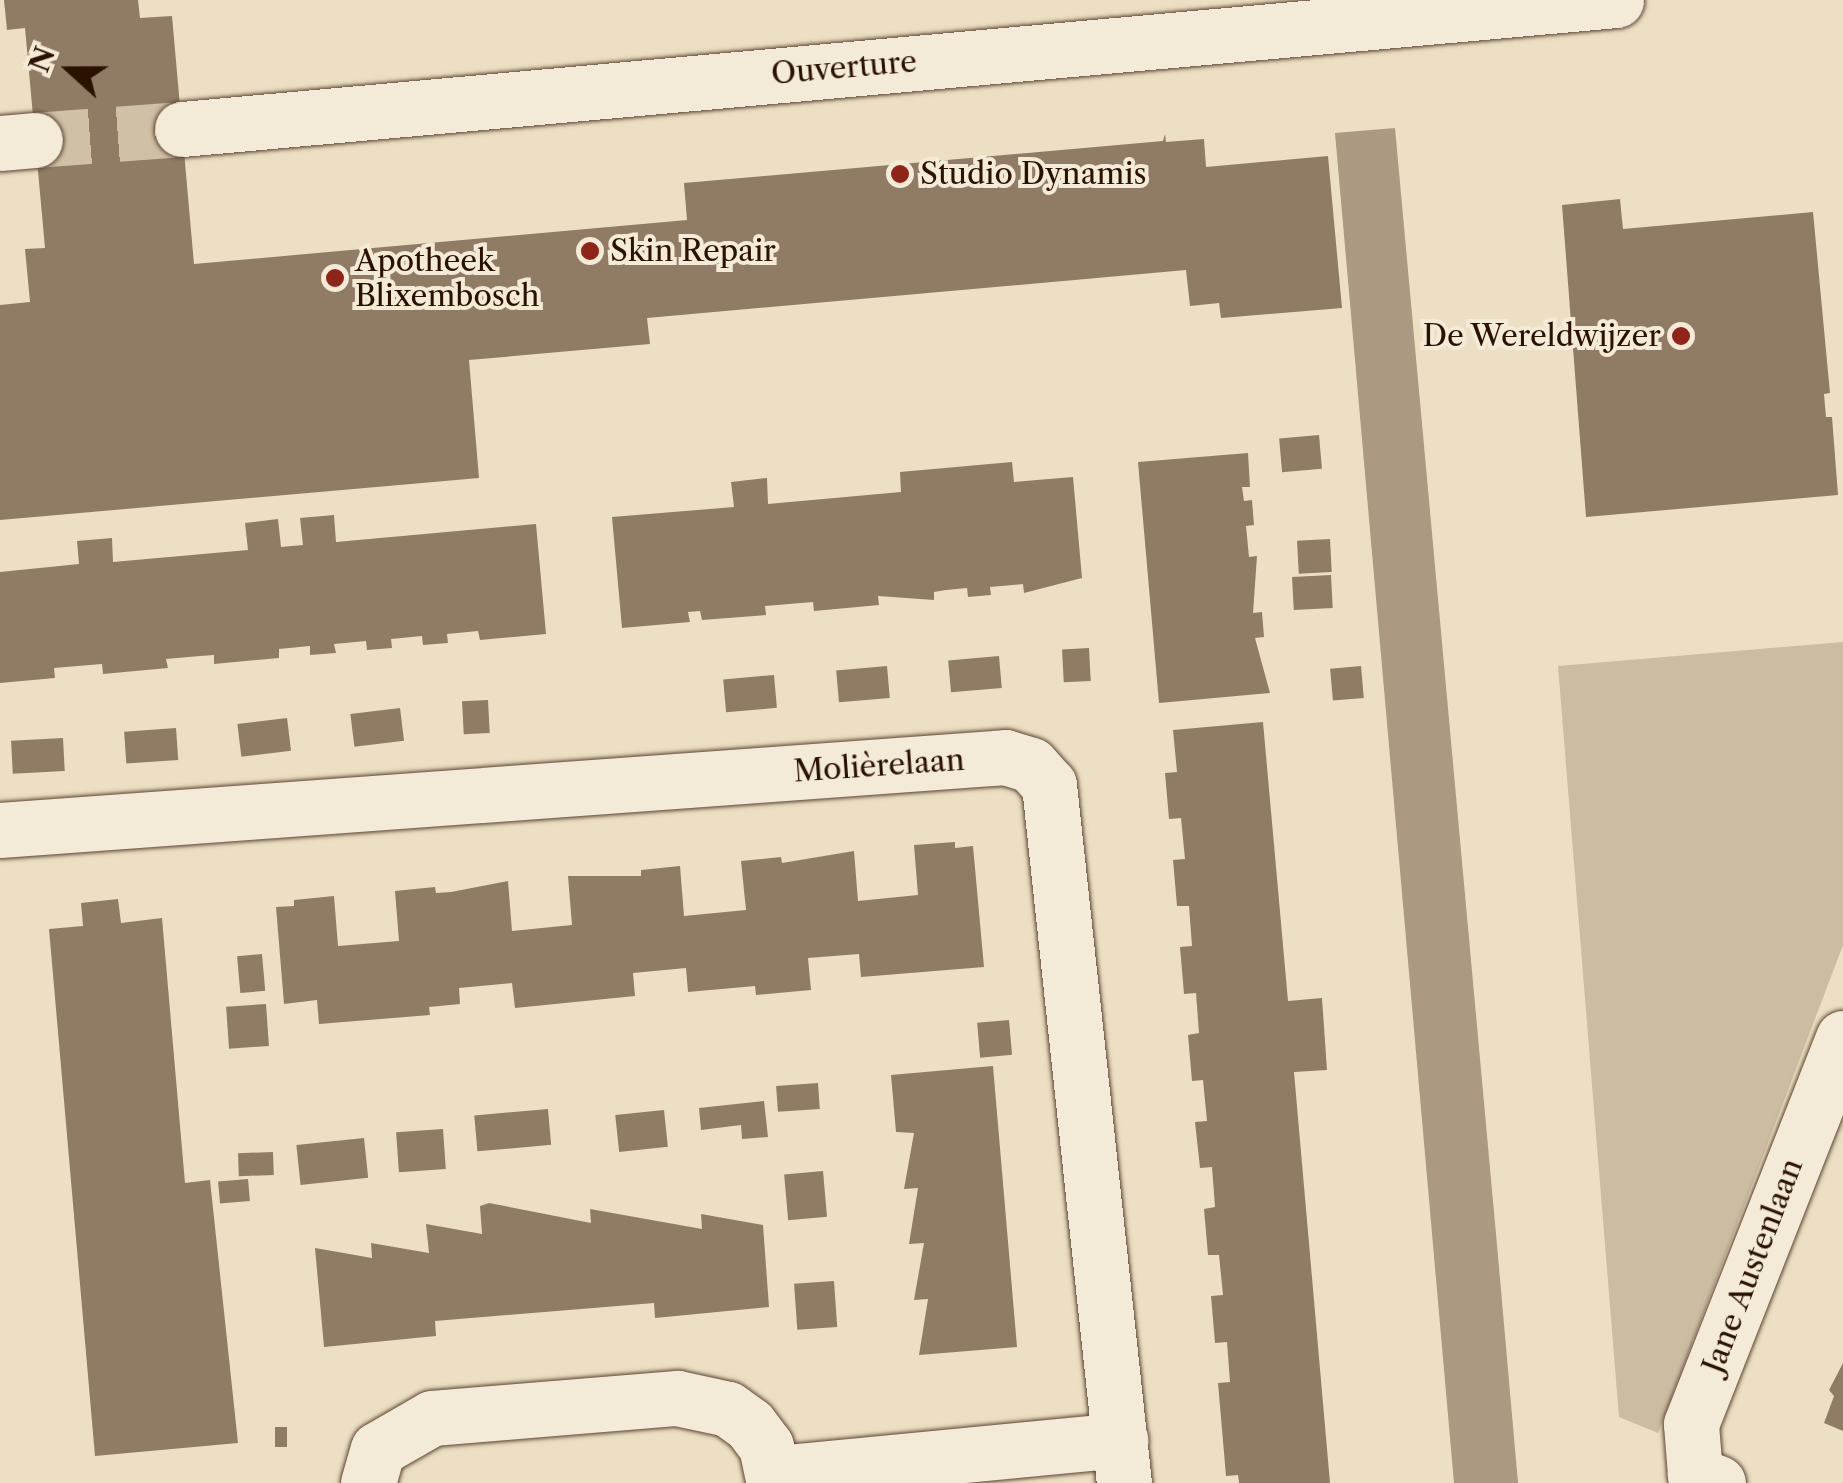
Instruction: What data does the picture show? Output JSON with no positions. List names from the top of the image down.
{
  "streets": {
    "street": ["Ouverture", "Molièrelaan", "Jane Austenlaan"]
  },
  "places": [
    "Studio Dynamis",
    "Skin Repair",
    "Apotheek Blixembosch",
    "De Wereldwijzer"
  ],
  "north": "left"
}
